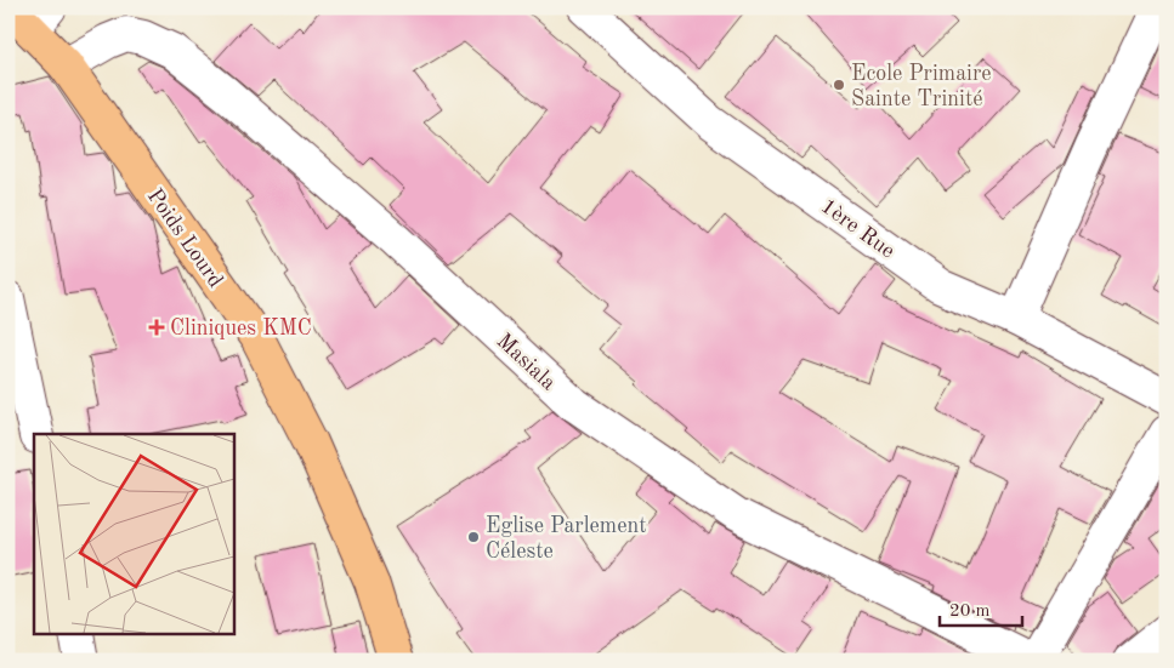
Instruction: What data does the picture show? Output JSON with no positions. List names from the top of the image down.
{
  "streets": {
    "main road": ["Poids Lourd"],
    "street": ["1ère Rue", "Masiala"]
  },
  "crossings": [
    ["Poids Lourd", "Masiala"]
  ],
  "places": {
    "other": ["Ecole Primaire Sainte Trinité", "Eglise Parlement Céleste"],
    "health": ["Cliniques KMC"]
  },
  "scale_bar": "20 m"
}
